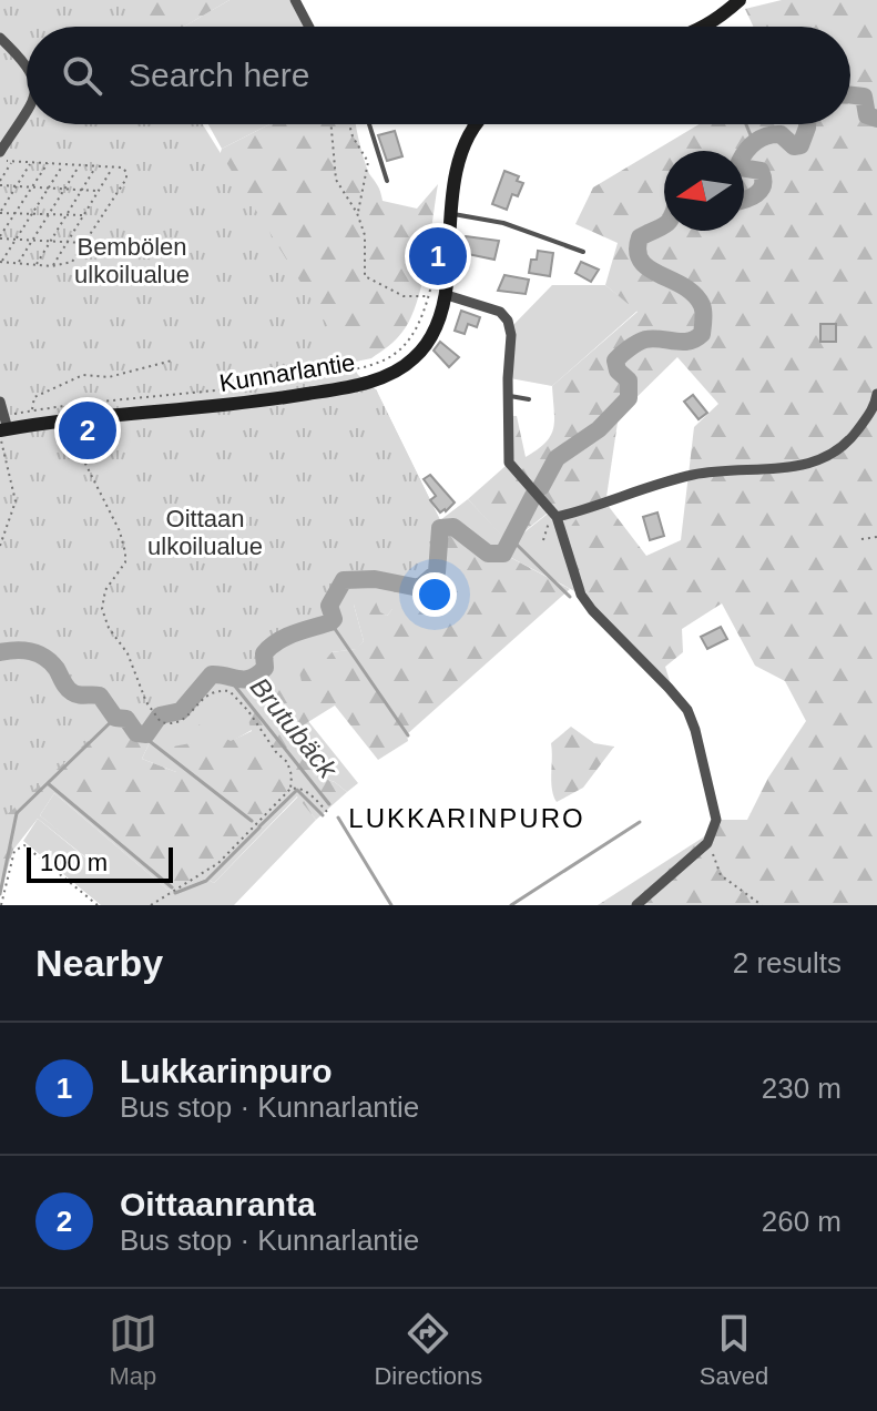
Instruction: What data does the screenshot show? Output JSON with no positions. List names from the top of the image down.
{
  "streets": {
    "main road": ["Kunnarlantie"]
  },
  "districts": ["LUKKARINPURO"],
  "water": ["Brutubäck"],
  "parks": ["Bembölen ulkoilualue", "Oittaan ulkoilualue"],
  "scale_bar": "100 m",
  "north": "left",
  "page": {
    "search": "Search here",
    "pins": ["1", "2"],
    "scale": "100 m",
    "heading": ["Nearby", "2 results"],
    "list": [
      {
        "mark": "1",
        "name": "Lukkarinpuro",
        "note": "Bus stop · Kunnarlantie",
        "value": "230 m"
      },
      {
        "mark": "2",
        "name": "Oittaanranta",
        "note": "Bus stop · Kunnarlantie",
        "value": "260 m"
      }
    ],
    "nav": ["Map", "Directions", "Saved"]
  }
}
